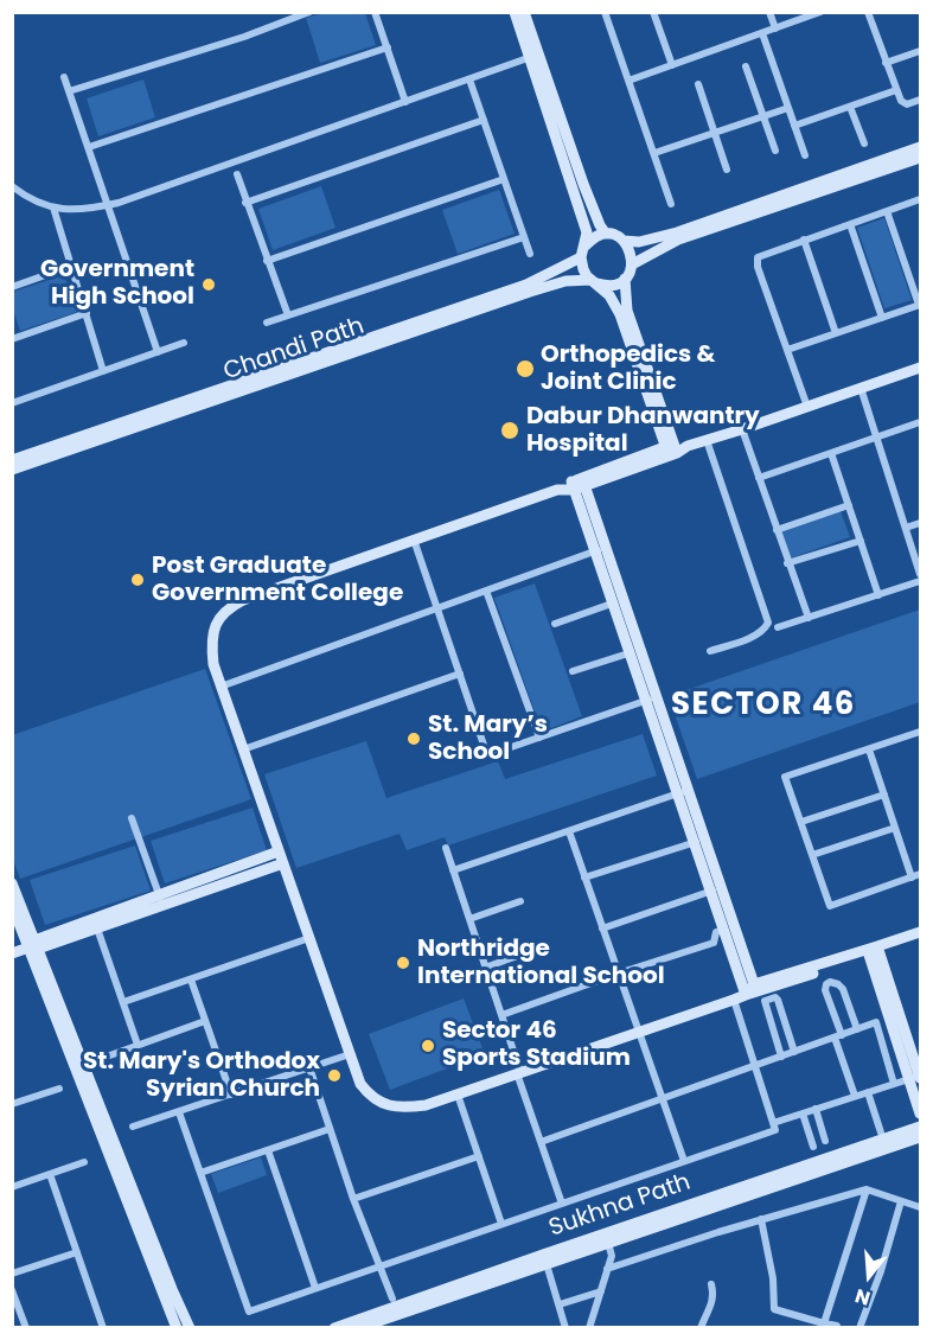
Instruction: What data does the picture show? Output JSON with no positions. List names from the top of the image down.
{
  "streets": {
    "street": ["Chandi Path", "Sukhna Path"]
  },
  "districts": ["SECTOR 46"],
  "places": [
    "Government High School",
    "Orthopedics & Joint Clinic",
    "Dabur Dhanwantry Hospital",
    "Post Graduate Government College",
    "St. Mary’s School",
    "Northridge International School",
    "Sector 46 Sports Stadium",
    "St. Mary's Orthodox Syrian Church"
  ],
  "north": "bottom"
}
